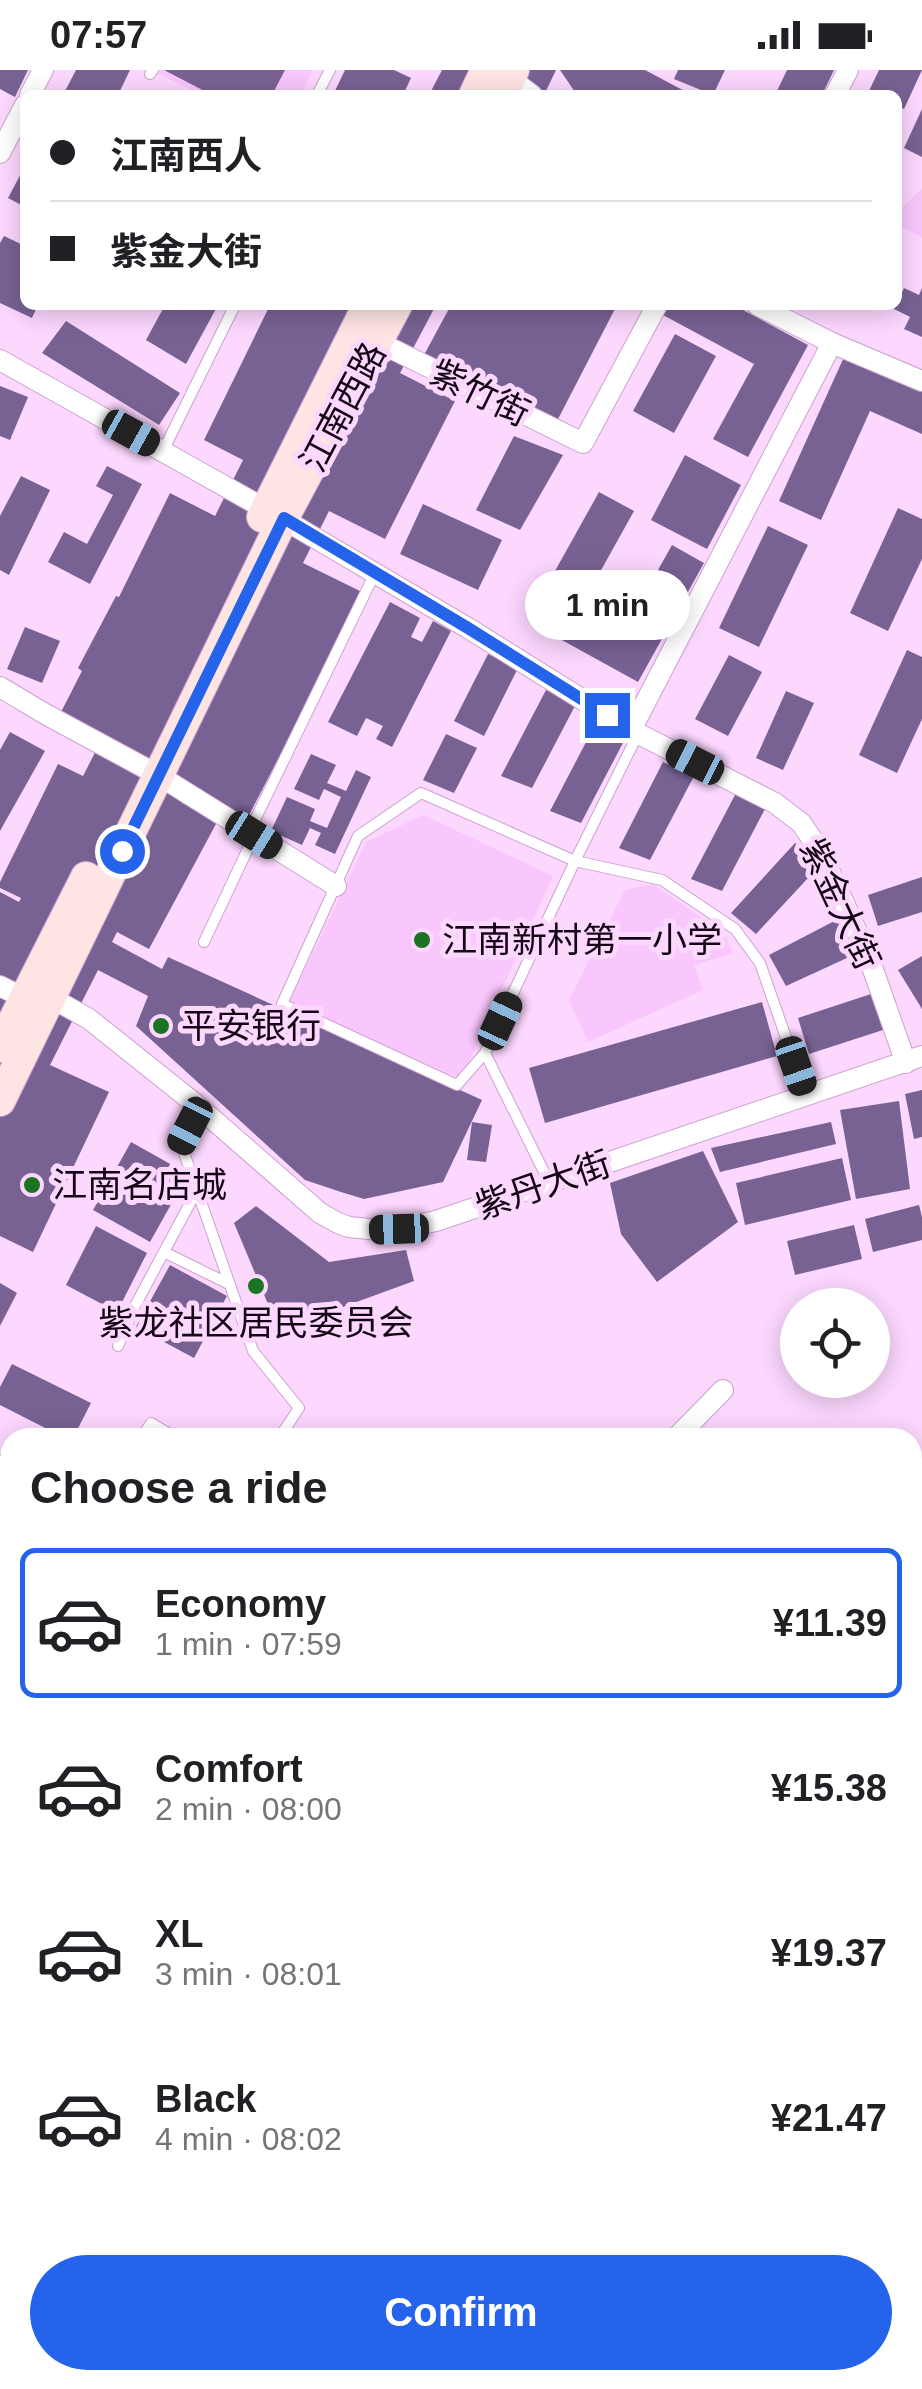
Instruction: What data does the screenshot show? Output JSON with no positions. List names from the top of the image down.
{
  "streets": {
    "main road": ["江南西路"],
    "street": ["紫竹街", "紫金大街", "紫丹大街"]
  },
  "crossings": [
    ["紫竹街", "江南西路"],
    ["江南西路", "紫金大街"],
    ["紫金大街", "紫丹大街"]
  ],
  "places": [
    "江南新村第一小学",
    "平安银行",
    "江南名店城",
    "紫龙社区居民委员会"
  ],
  "page": {
    "status": "07:57",
    "banner": ["江南西人", "紫金大街"],
    "bubble": "1 min",
    "heading": "Choose a ride",
    "list": [
      {
        "name": "Economy",
        "note": "1 min · 07:59",
        "value": "¥11.39"
      },
      {
        "name": "Comfort",
        "note": "2 min · 08:00",
        "value": "¥15.38"
      },
      {
        "name": "XL",
        "note": "3 min · 08:01",
        "value": "¥19.37"
      },
      {
        "name": "Black",
        "note": "4 min · 08:02",
        "value": "¥21.47"
      }
    ],
    "buttons": "Confirm"
  }
}
